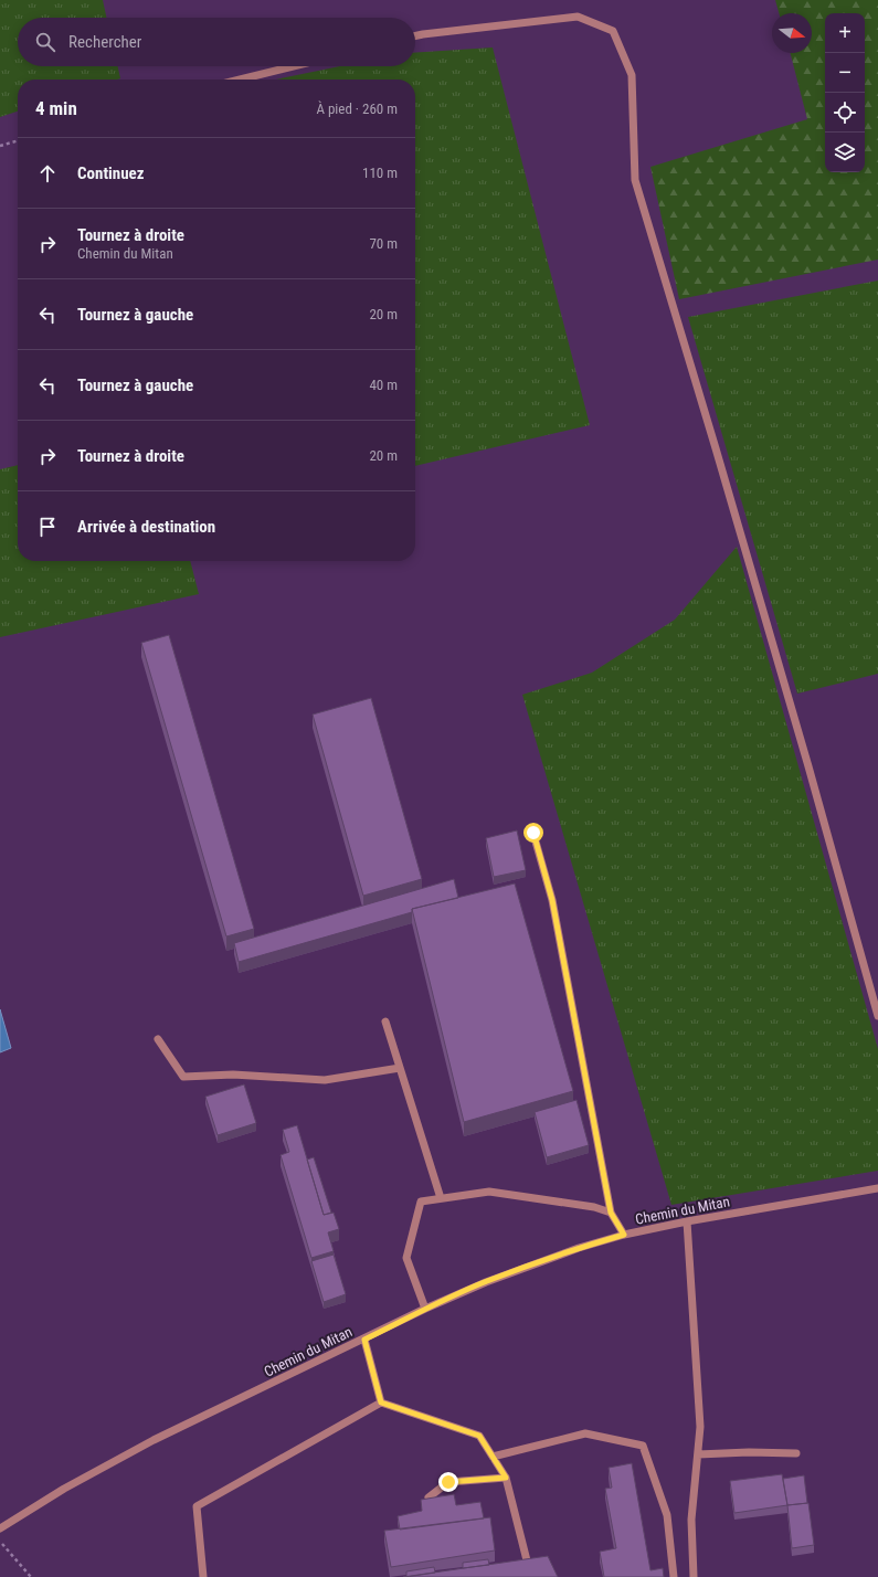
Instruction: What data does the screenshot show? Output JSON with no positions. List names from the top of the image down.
{
  "streets": {
    "street": ["Chemin du Mitan"]
  },
  "north": "right",
  "page": {
    "map_buttons": ["+", "−"],
    "search": "Rechercher",
    "heading": ["4 min", "À pied · 260 m"],
    "list": [
      ["Continuez", "110 m"],
      ["Tournez à droite", "Chemin du Mitan", "70 m"],
      ["Tournez à gauche", "20 m"],
      ["Tournez à gauche", "40 m"],
      ["Tournez à droite", "20 m"],
      "Arrivée à destination"
    ]
  }
}
